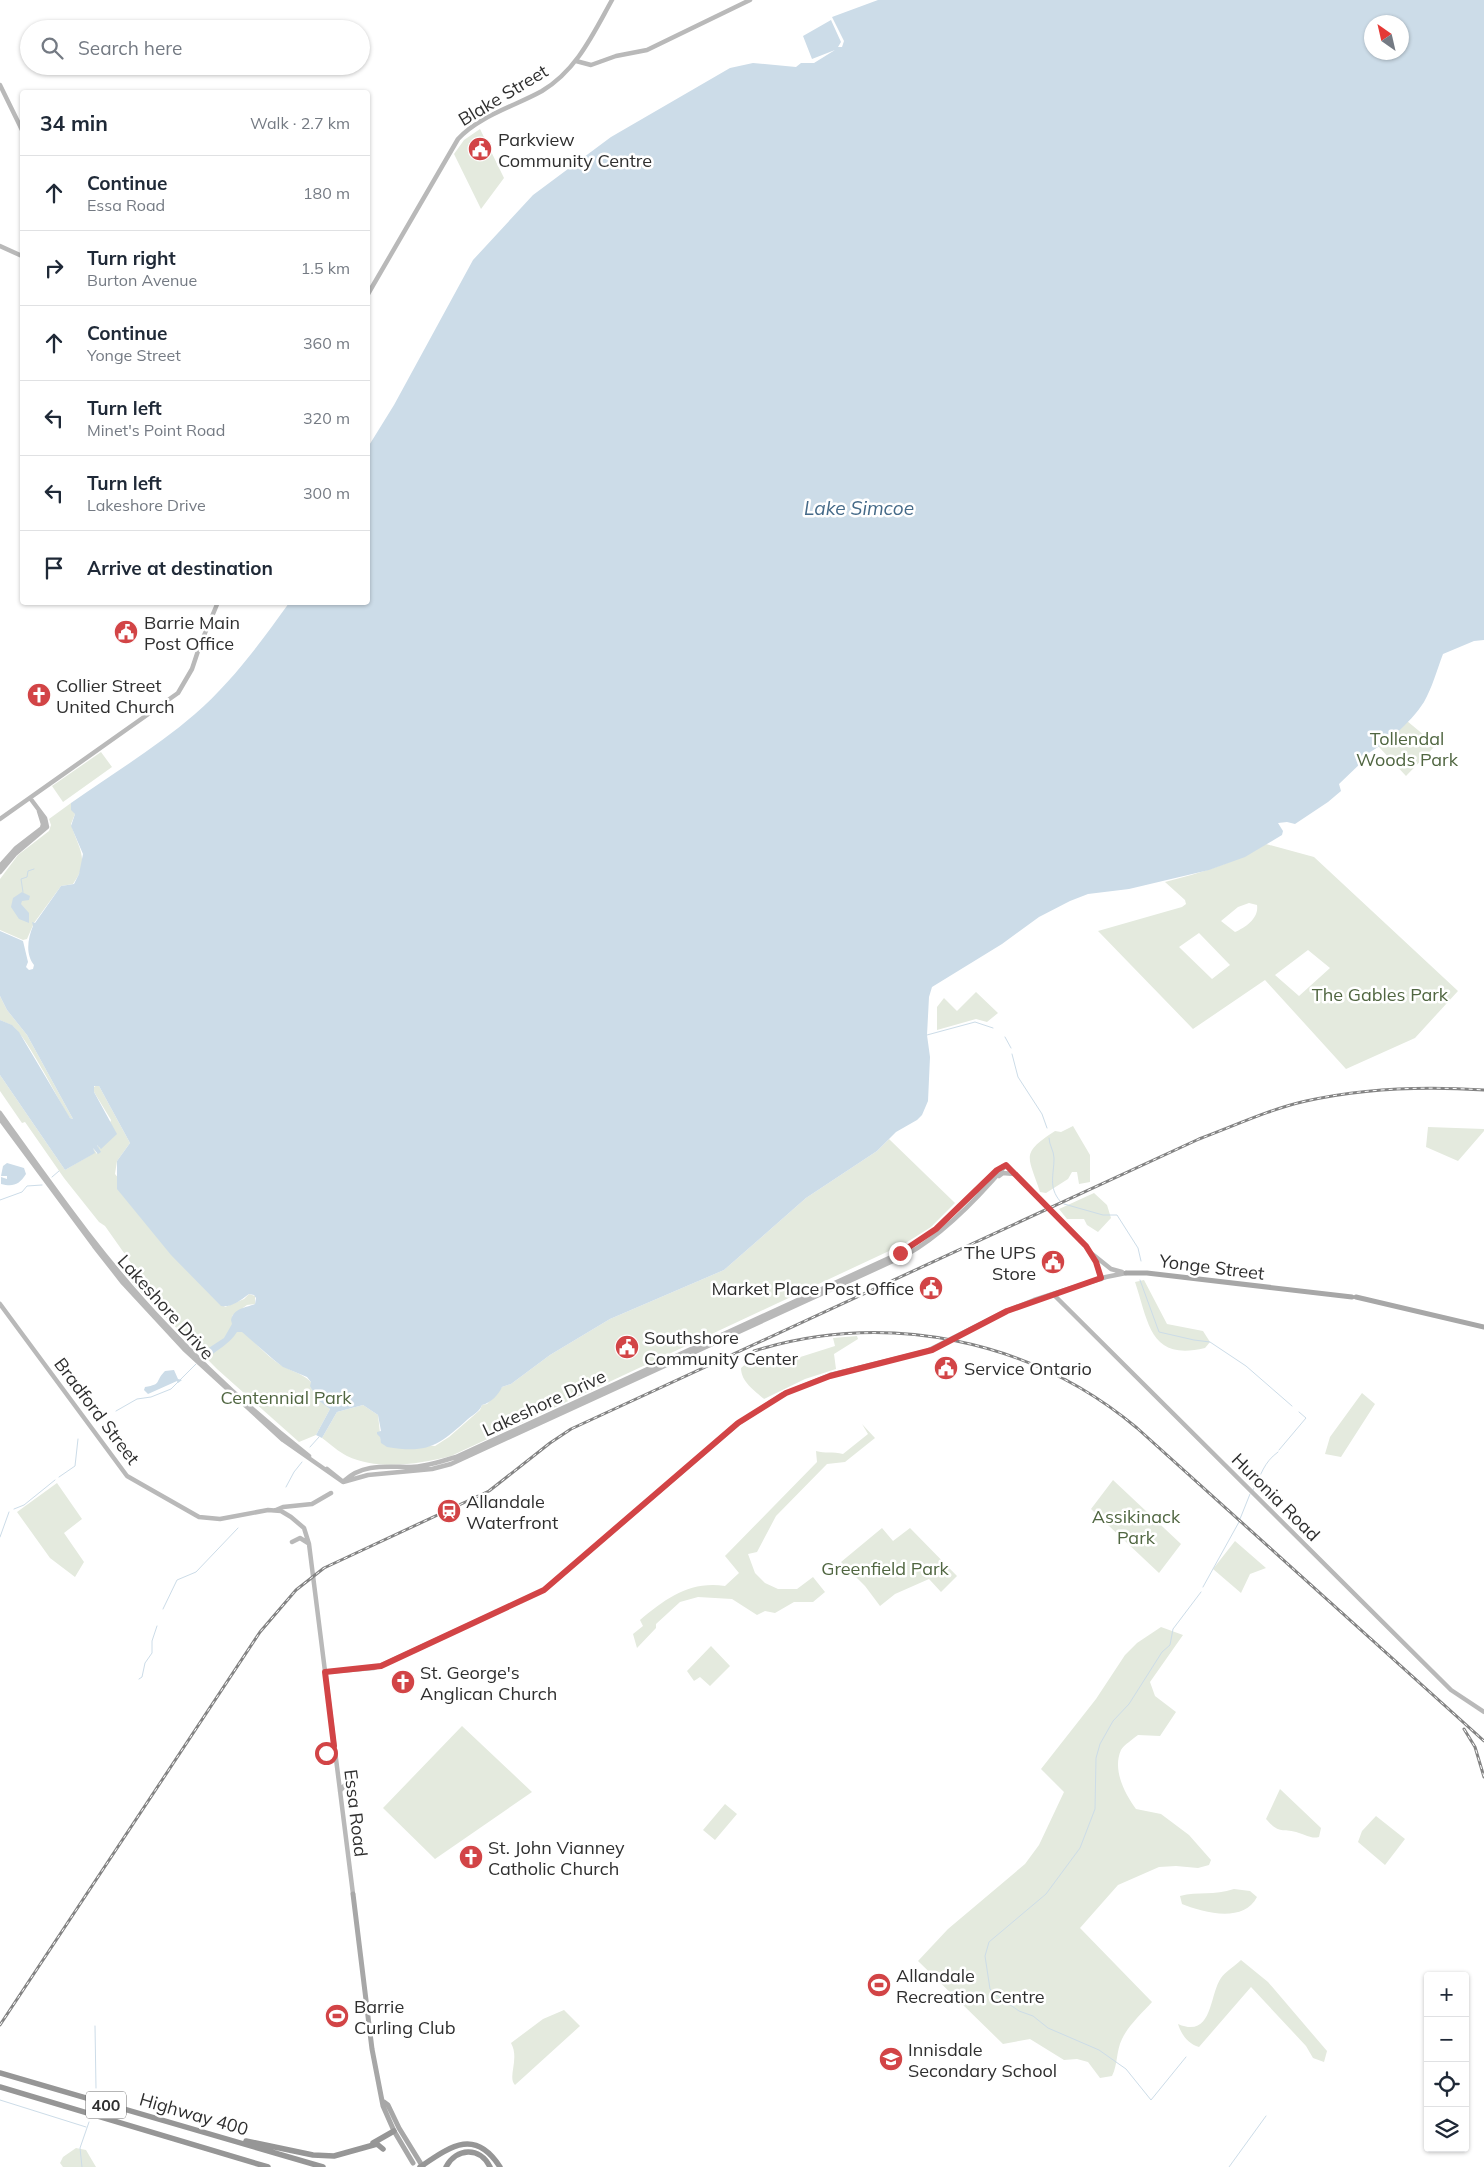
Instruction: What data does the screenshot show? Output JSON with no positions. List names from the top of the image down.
{
  "streets": {
    "highway": ["400", "Highway 400"],
    "main road": [
      "Blake Street",
      "Yonge Street",
      "Lakeshore Drive",
      "Bradford Street",
      "Huronia Road",
      "Essa Road"
    ]
  },
  "crossings": [
    ["Yonge Street", "Huronia Road"],
    ["Yonge Street", "Essa Road"],
    ["Bradford Street", "Essa Road"]
  ],
  "water": ["Lake Simcoe"],
  "parks": [
    "Tollendal Woods Park",
    "The Gables Park",
    "Centennial Park",
    "Assikinack Park",
    "Greenfield Park"
  ],
  "places": {
    "public building": [
      "Parkview Community Centre",
      "Barrie Main Post Office",
      "The UPS Store",
      "Market Place Post Office",
      "Southshore Community Center",
      "Service Ontario"
    ],
    "church": ["Collier Street United Church", "St. George's Anglican Church", "St. John Vianney Catholic Church"],
    "station": ["Allandale Waterfront"],
    "sports": ["Allandale Recreation Centre", "Barrie Curling Club"],
    "school or university": ["Innisdale Secondary School"]
  },
  "north": "top left",
  "page": {
    "search": "Search here",
    "heading": ["34 min", "Walk · 2.7 km"],
    "list": [
      ["Continue", "Essa Road", "180 m"],
      ["Turn right", "Burton Avenue", "1.5 km"],
      ["Continue", "Yonge Street", "360 m"],
      ["Turn left", "Minet's Point Road", "320 m"],
      ["Turn left", "Lakeshore Drive", "300 m"],
      "Arrive at destination"
    ],
    "map_buttons": ["+", "−"]
  }
}
